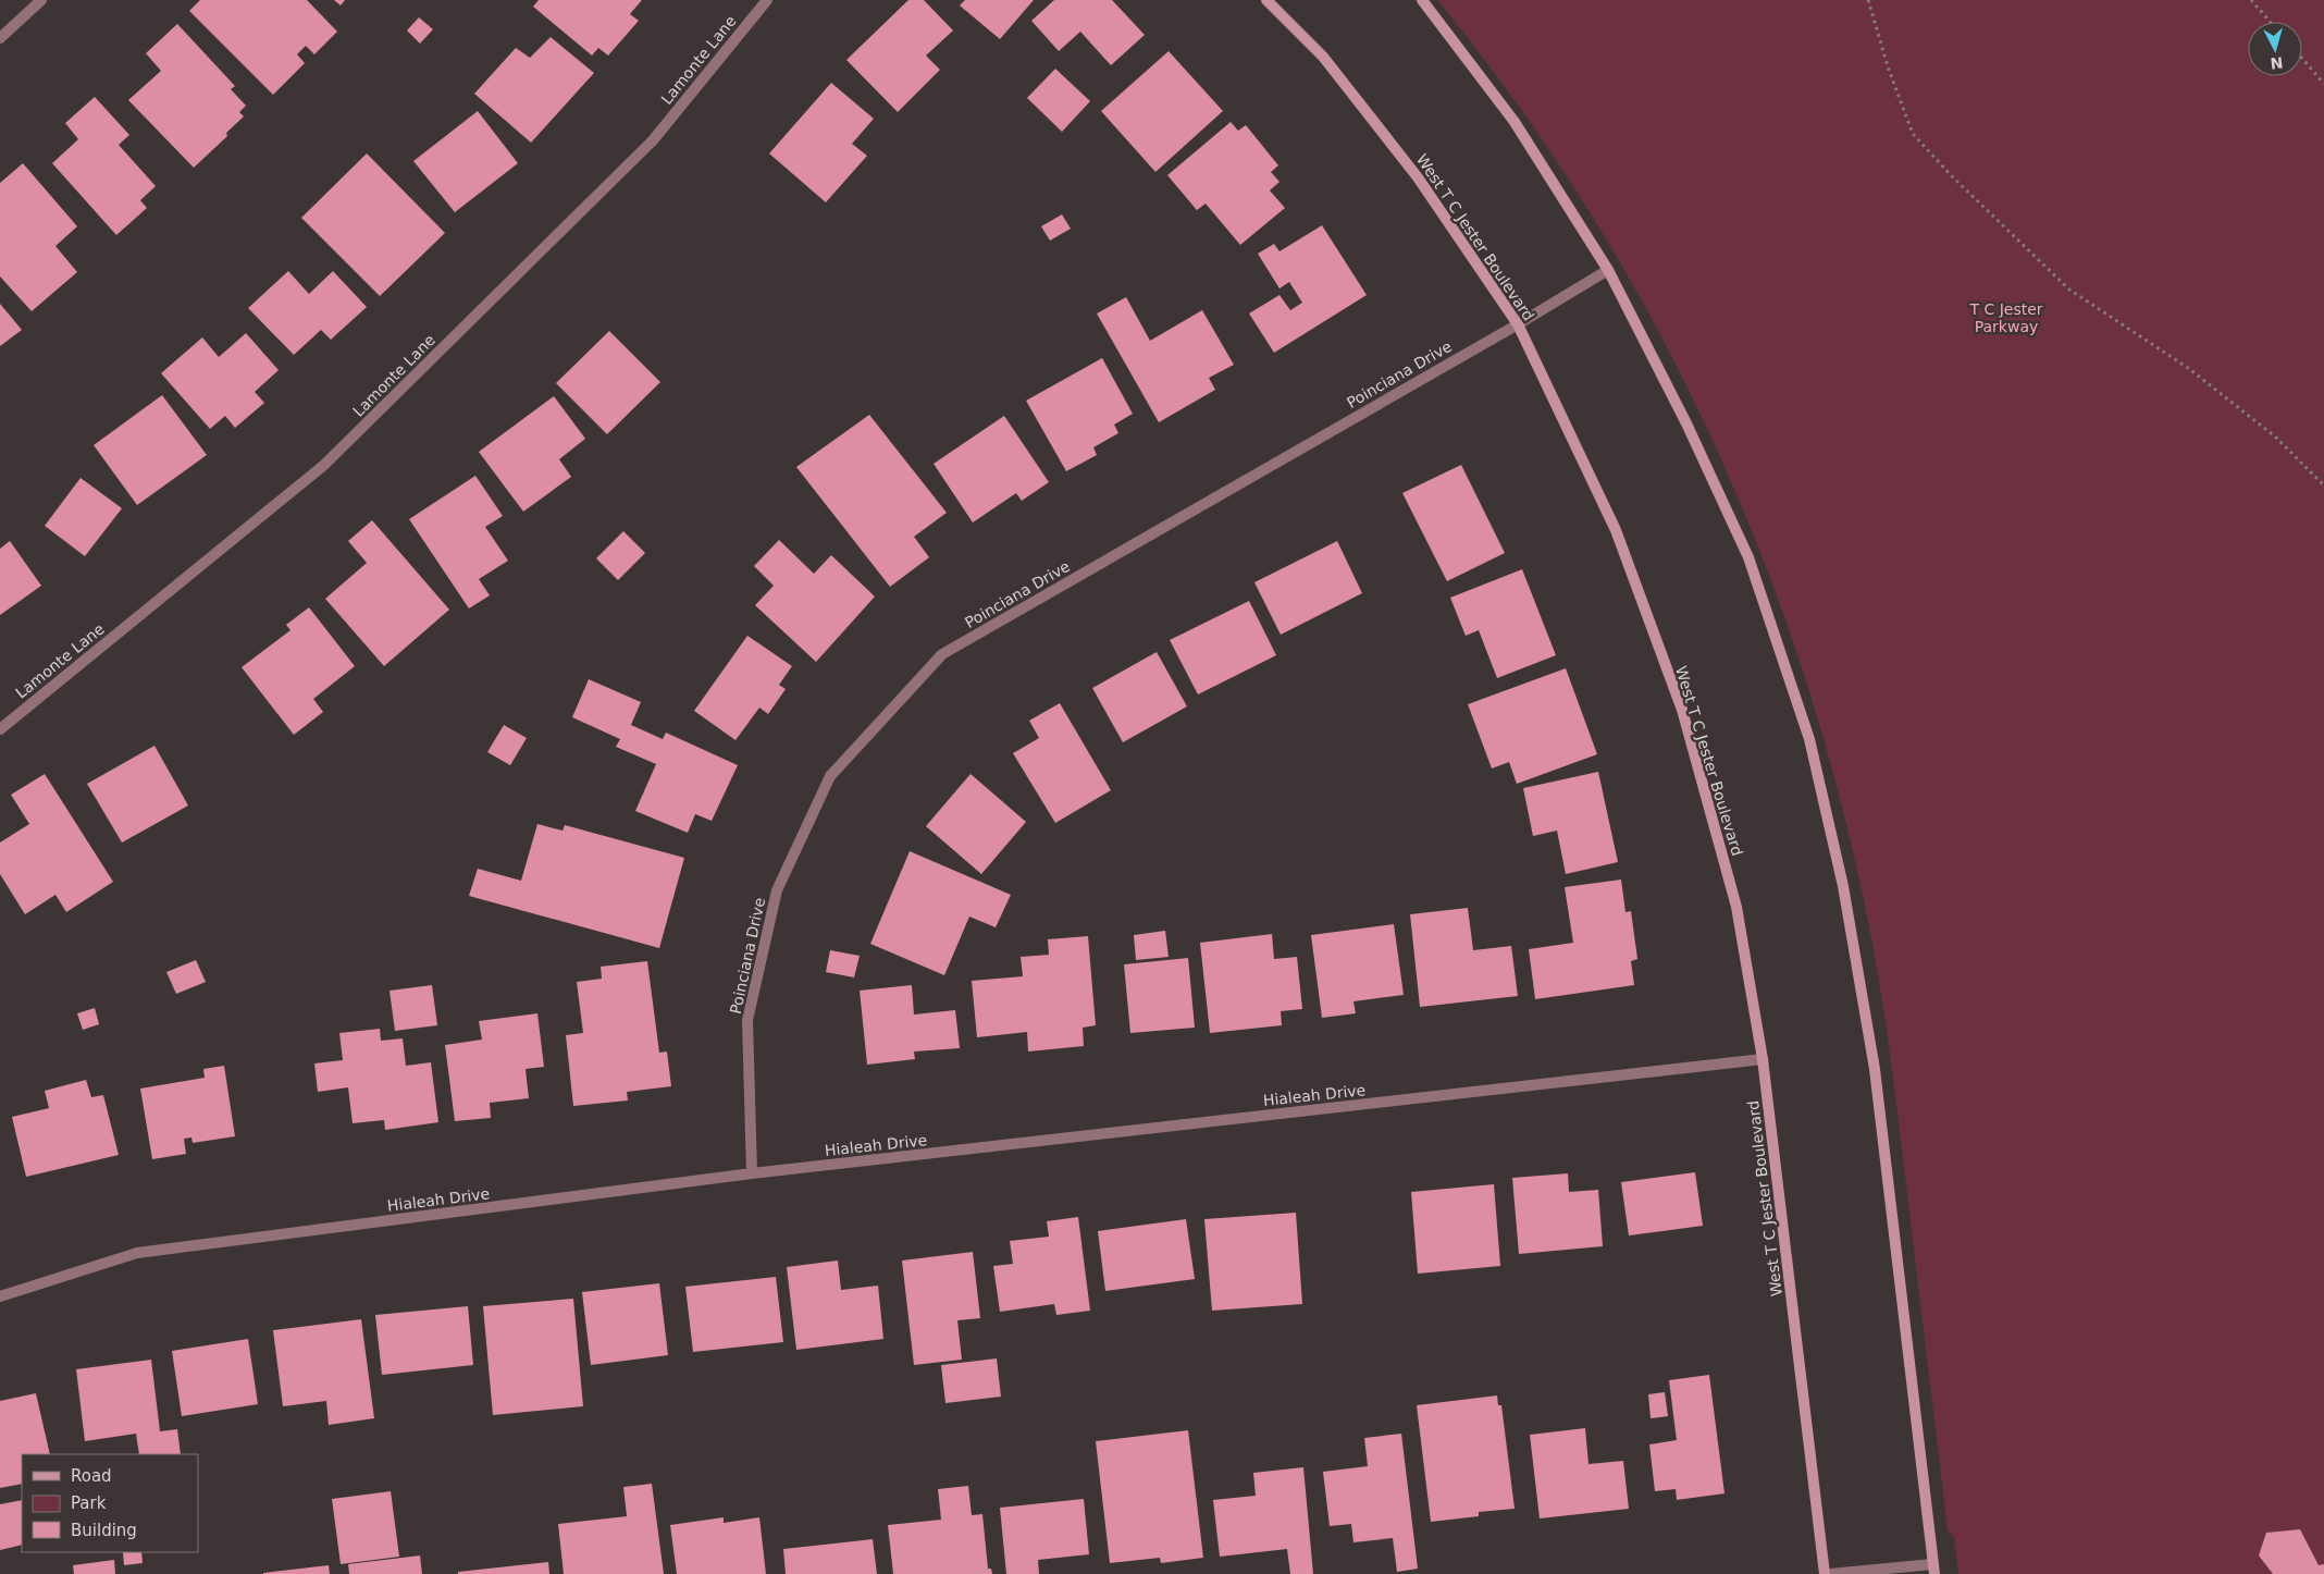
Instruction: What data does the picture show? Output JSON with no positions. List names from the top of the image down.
{
  "streets": {
    "main road": ["West T C Jester Boulevard"],
    "street": ["Lamonte Lane", "Poinciana Drive", "Hialeah Drive"]
  },
  "crossings": [
    ["West T C Jester Boulevard", "Poinciana Drive"],
    ["West T C Jester Boulevard", "Hialeah Drive"],
    ["Poinciana Drive", "Hialeah Drive"]
  ],
  "parks": ["T C Jester Parkway"],
  "legend": ["Road", "Park", "Building"],
  "north": "bottom"
}
